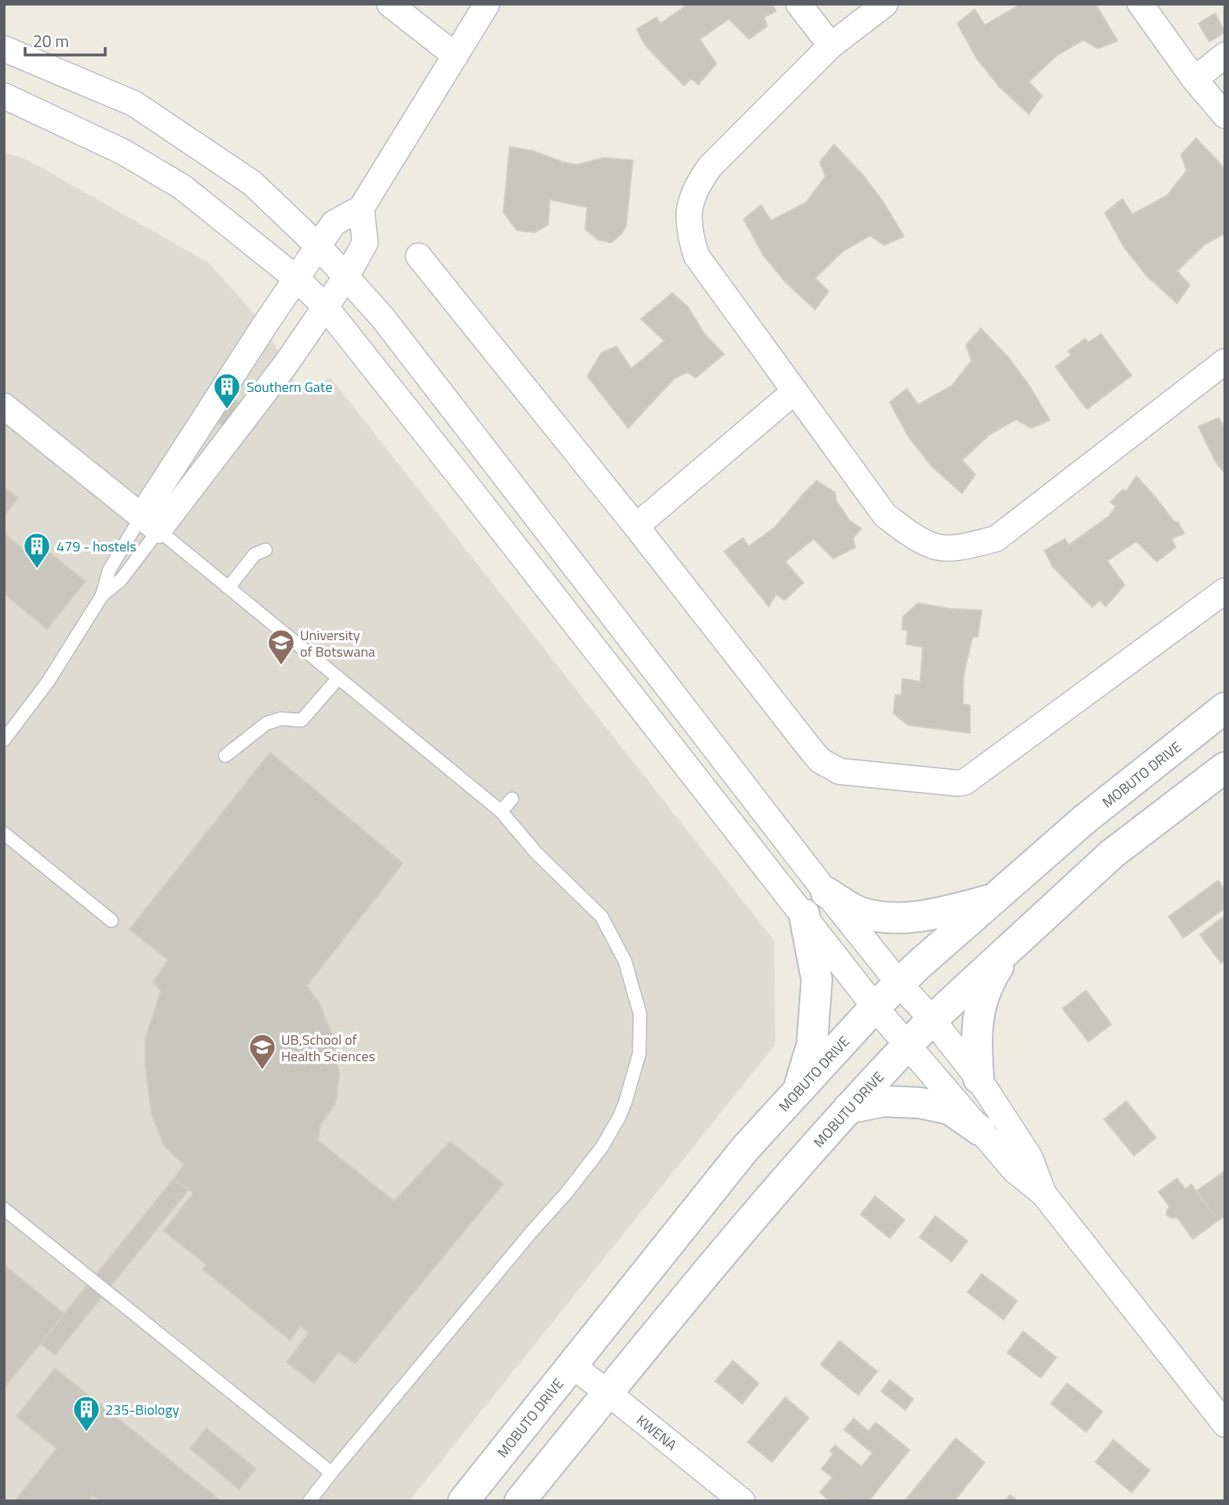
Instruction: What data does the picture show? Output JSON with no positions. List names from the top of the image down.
{
  "streets": {
    "main road": ["MOBUTO DRIVE", "MOBUTU DRIVE"],
    "street": ["KWENA"]
  },
  "crossings": [
    ["MOBUTO DRIVE", "KWENA"],
    ["MOBUTU DRIVE", "KWENA"]
  ],
  "places": {
    "building": ["Southern Gate", "479 - hostels", "235-Biology"],
    "school or university": ["University of Botswana", "UB,School of Health Sciences"]
  },
  "scale_bar": "20 m"
}
